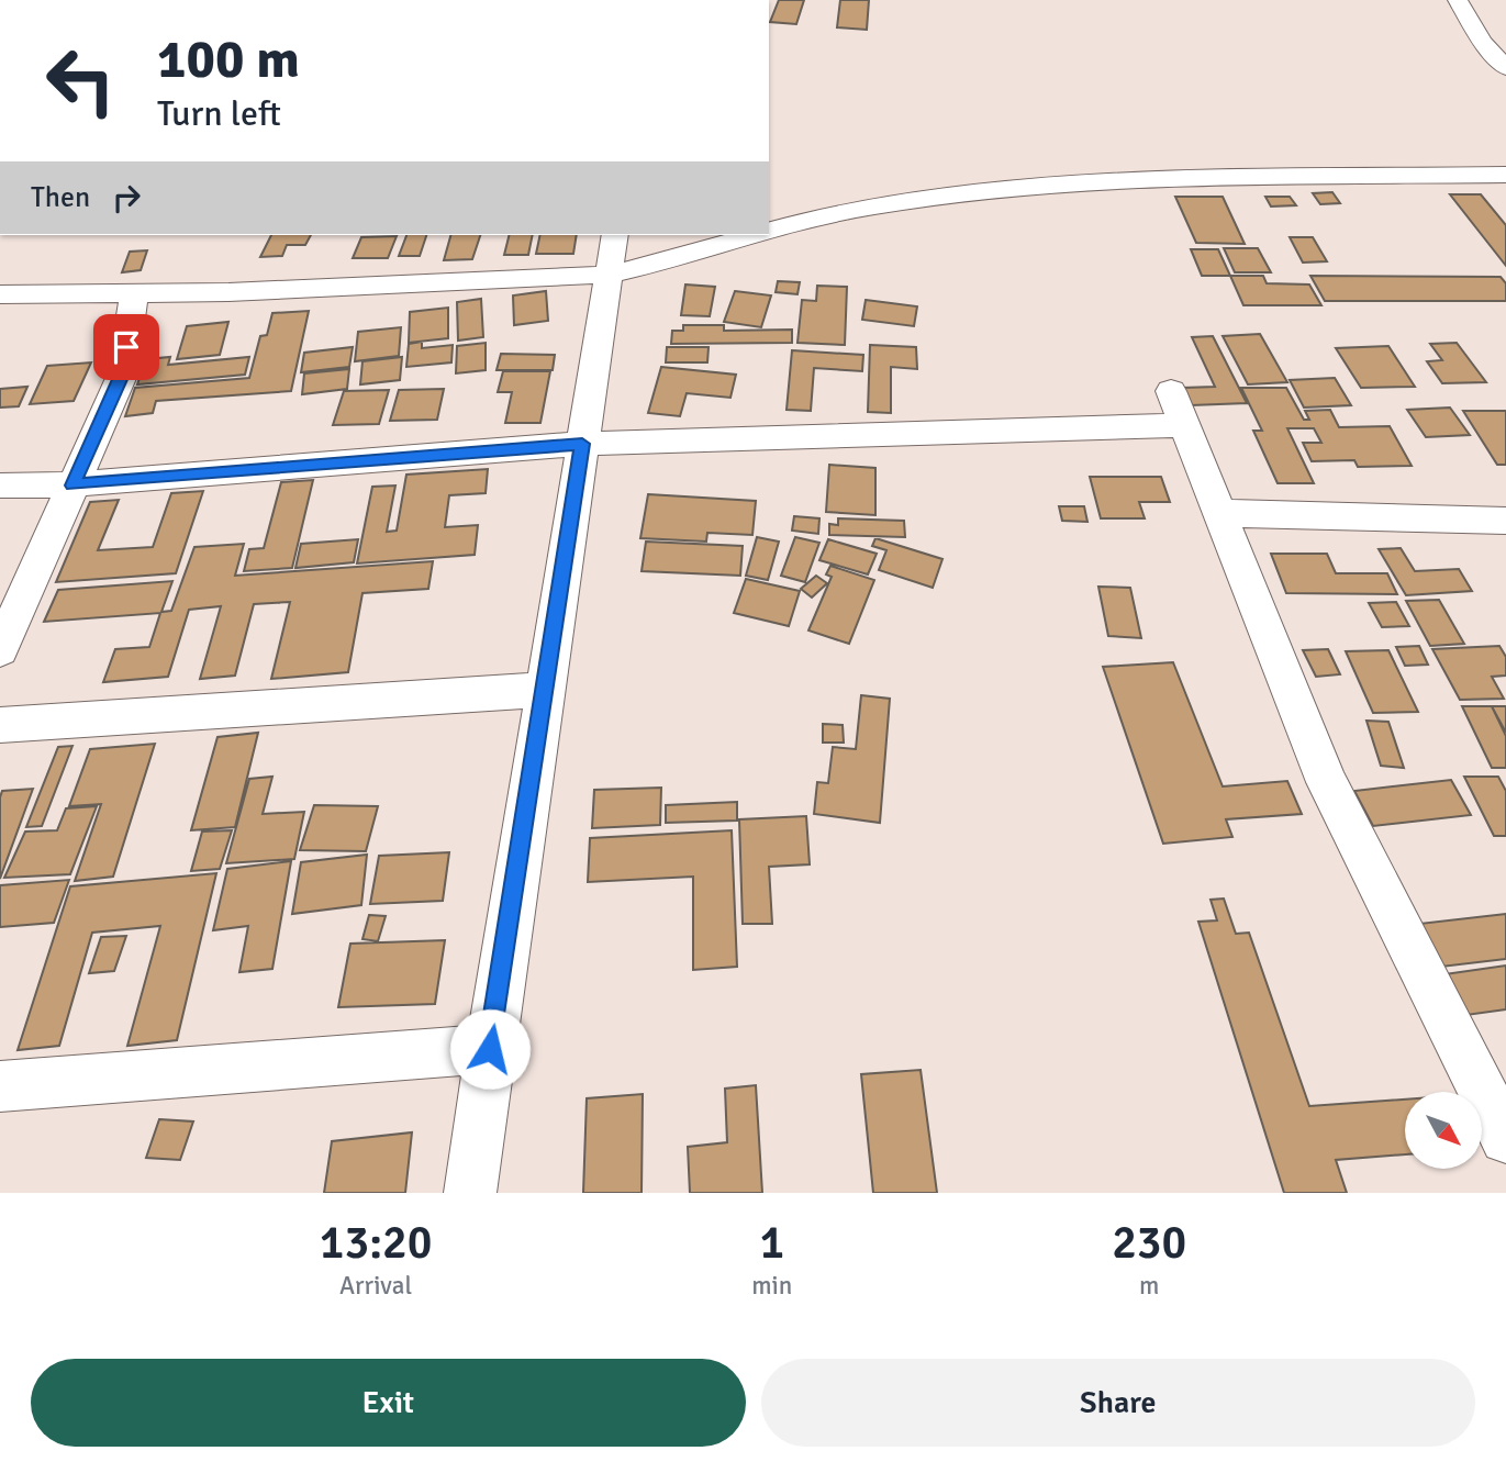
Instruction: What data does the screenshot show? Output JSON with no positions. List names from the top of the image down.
{
  "north": "bottom right",
  "page": {
    "turn": ["100 m", "Turn left"],
    "then": "Then",
    "eta": [
      "13:20",
      "Arrival",
      "1",
      "min",
      "230",
      "m"
    ],
    "buttons": ["Exit", "Share"]
  }
}
